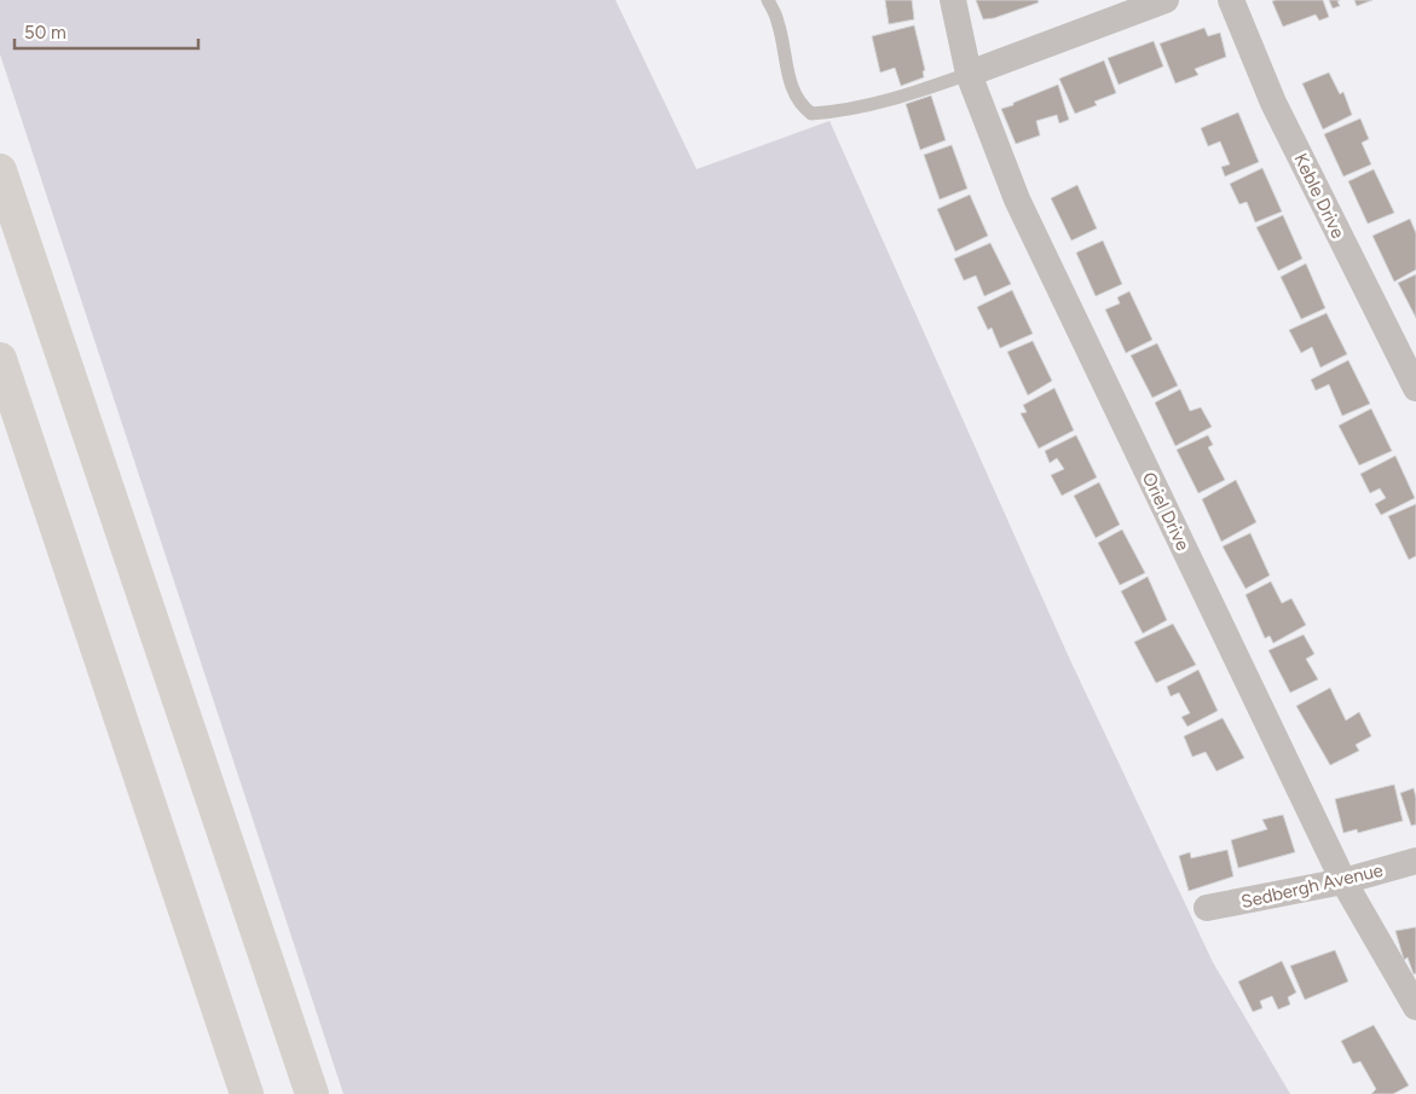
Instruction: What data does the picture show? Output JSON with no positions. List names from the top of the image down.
{
  "streets": {
    "street": ["Keble Drive", "Oriel Drive", "Sedbergh Avenue"]
  },
  "crossings": [
    ["Oriel Drive", "Sedbergh Avenue"]
  ],
  "scale_bar": "50 m"
}
